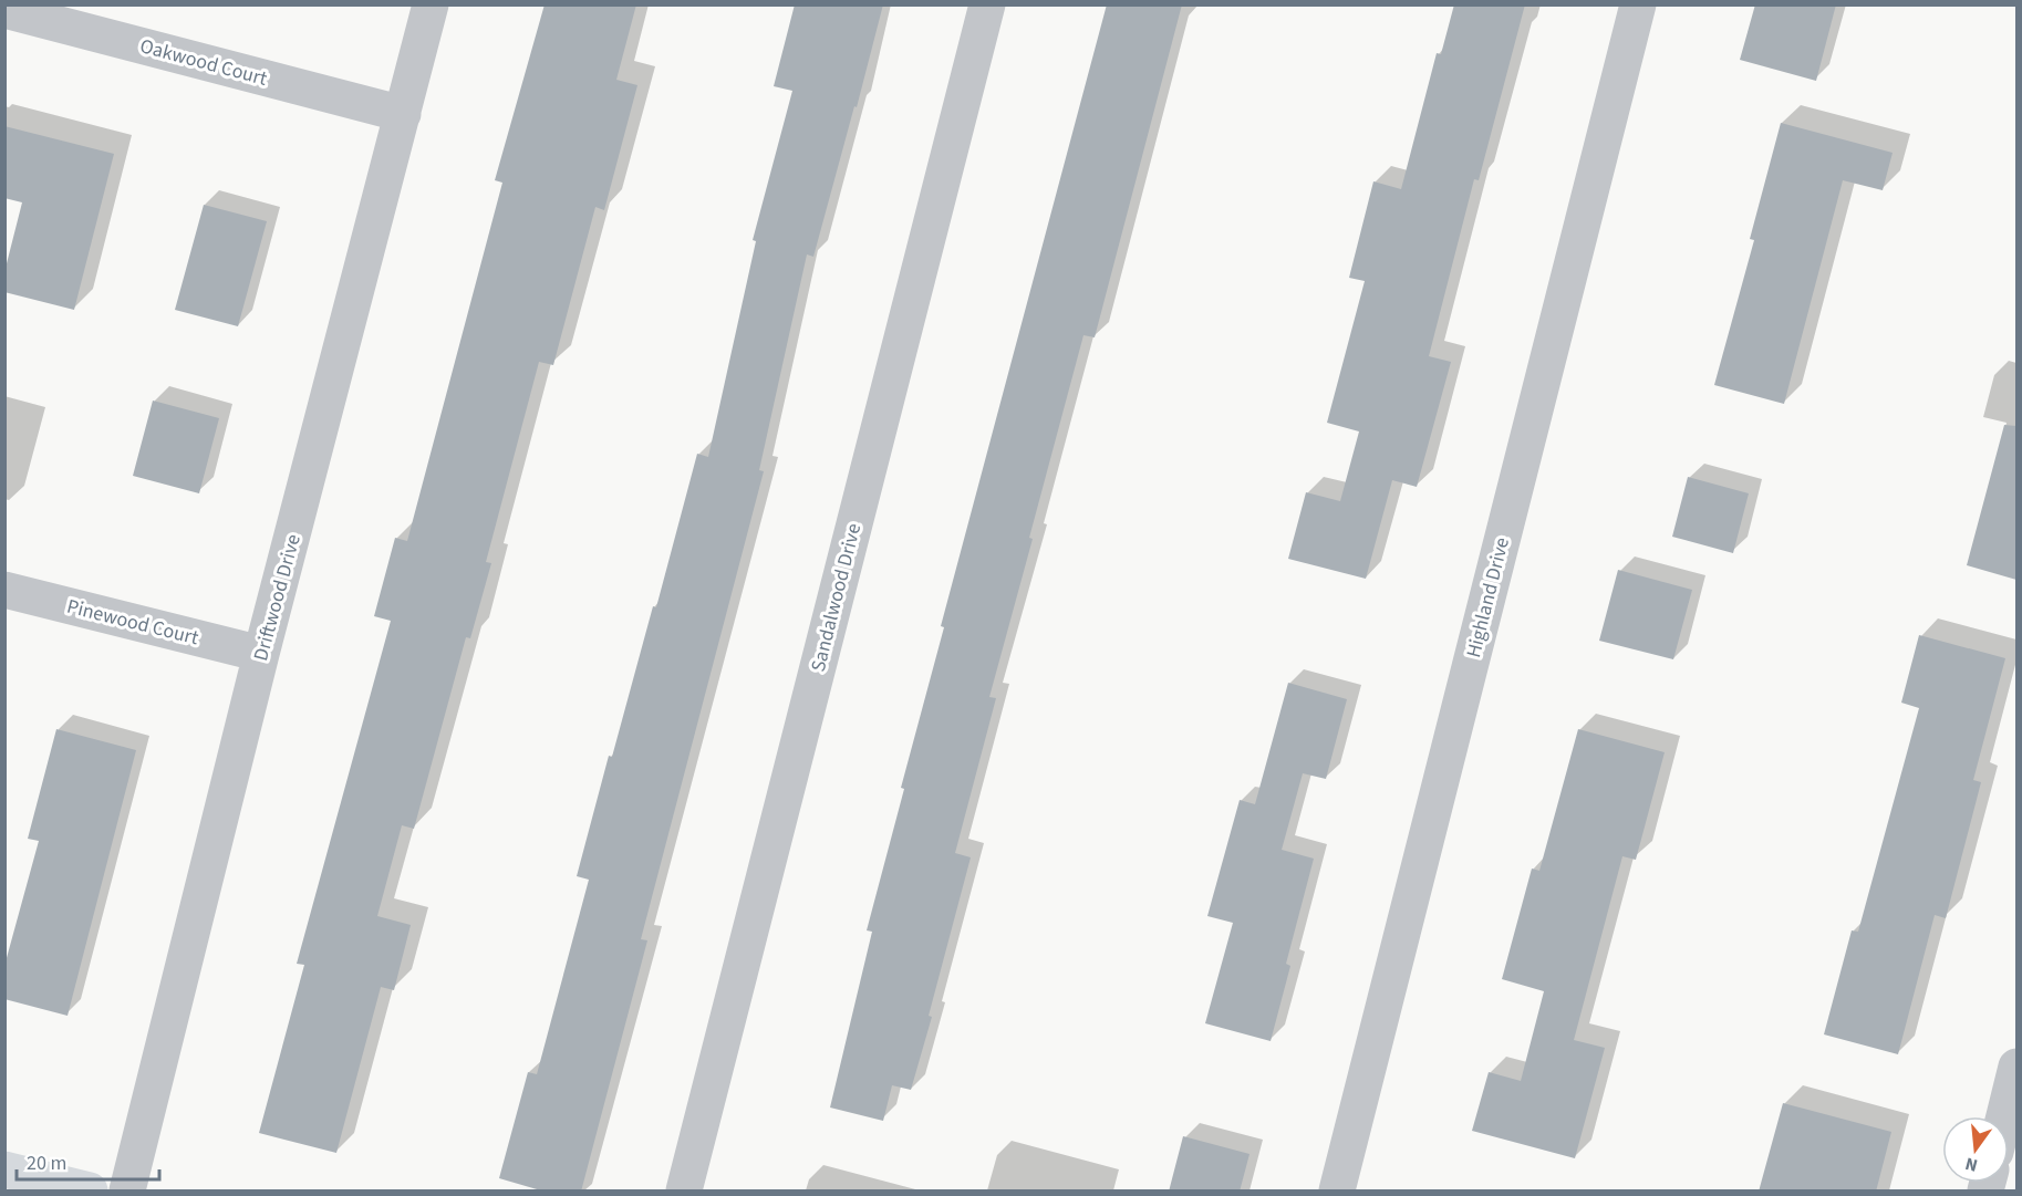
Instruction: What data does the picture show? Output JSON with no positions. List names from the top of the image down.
{
  "streets": {
    "street": [
      "Oakwood Court",
      "Driftwood Drive",
      "Sandalwood Drive",
      "Highland Drive",
      "Pinewood Court"
    ]
  },
  "crossings": [
    ["Oakwood Court", "Driftwood Drive"],
    ["Driftwood Drive", "Pinewood Court"]
  ],
  "scale_bar": "20 m",
  "north": "bottom"
}
